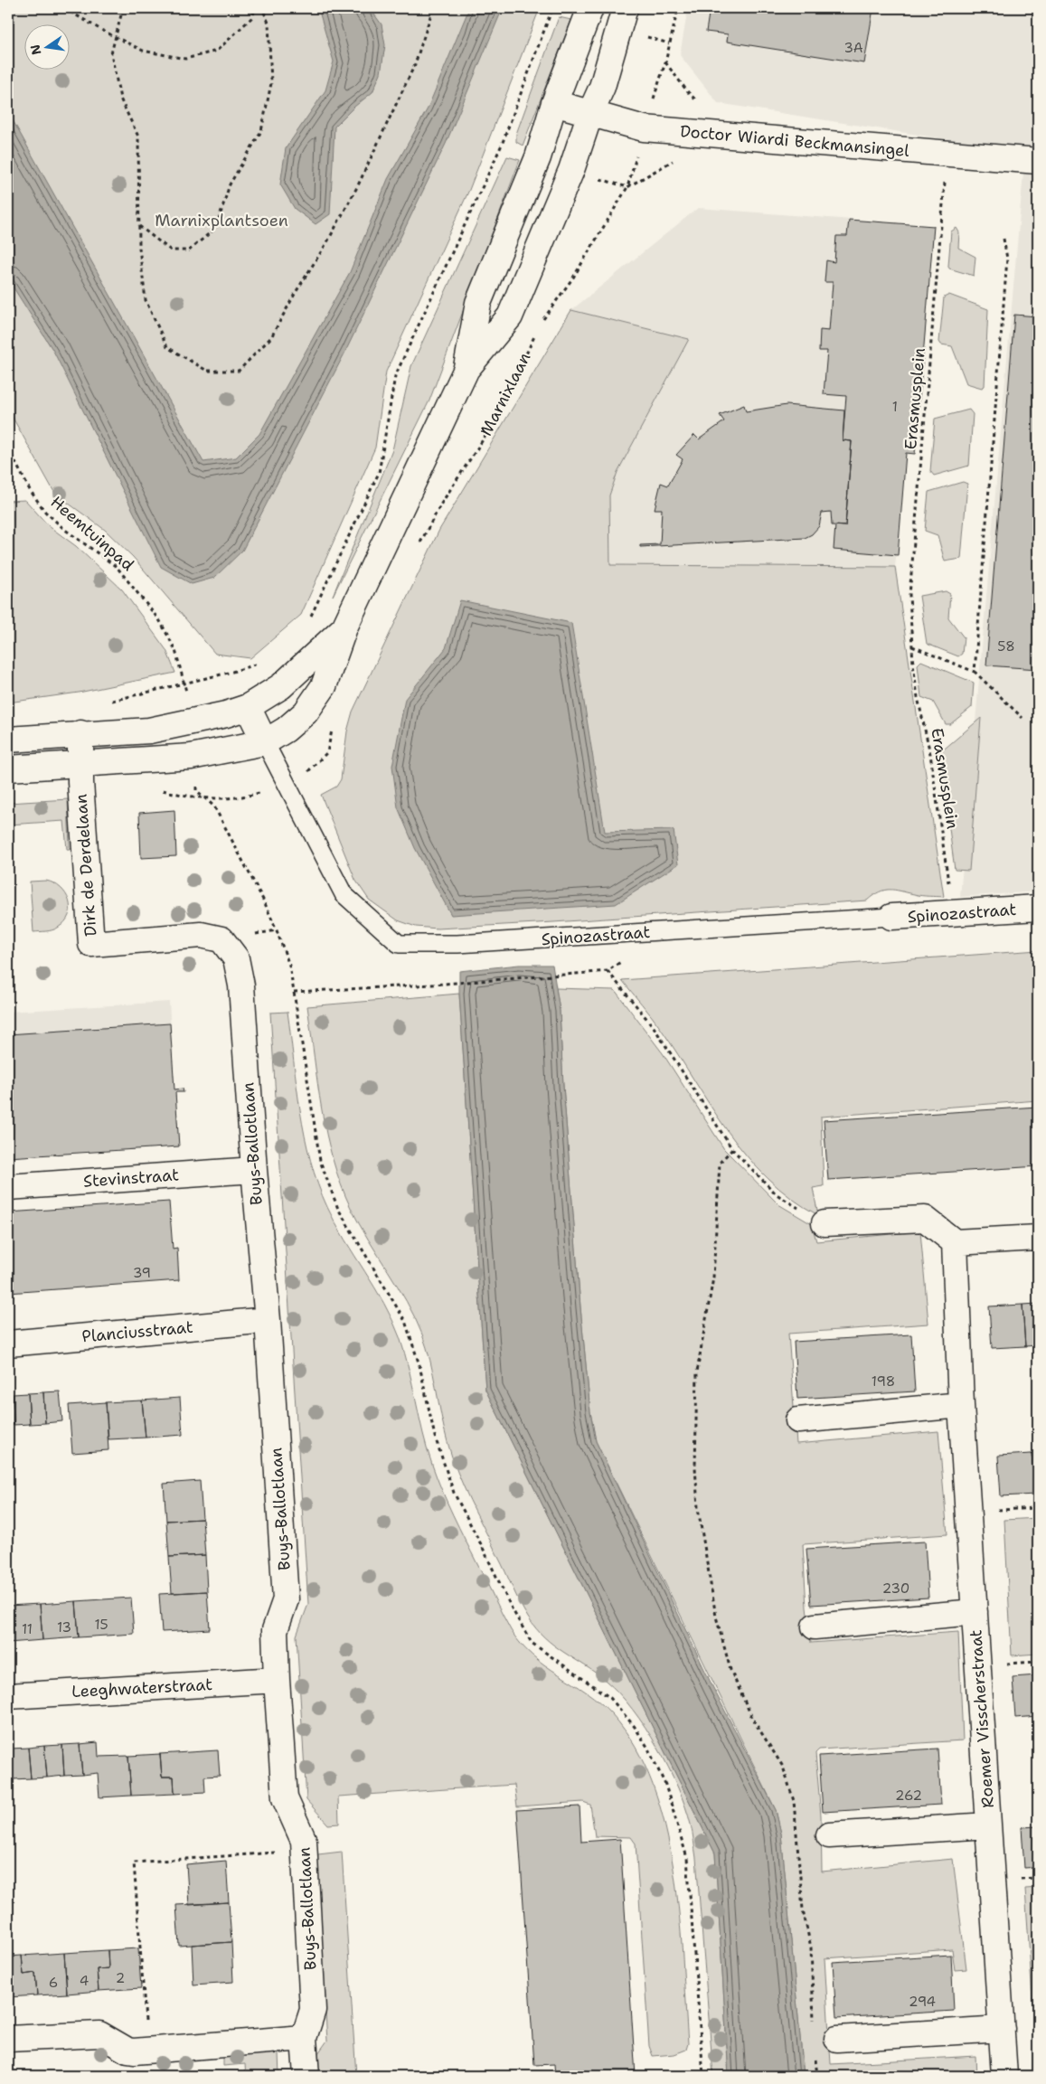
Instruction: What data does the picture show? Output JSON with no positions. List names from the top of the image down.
{
  "streets": {
    "street": [
      "Doctor Wiardi Beckmansingel",
      "Dirk de Derdelaan",
      "Spinozastraat",
      "Buys-Ballotlaan",
      "Stevinstraat",
      "Planciusstraat",
      "Leeghwaterstraat",
      "Roemer Visscherstraat"
    ],
    "path": ["Marnixlaan", "Erasmusplein", "Heemtuinpad"]
  },
  "crossings": [
    ["Doctor Wiardi Beckmansingel", "Erasmusplein"],
    ["Erasmusplein", "Spinozastraat"],
    ["Dirk de Derdelaan", "Buys-Ballotlaan"],
    ["Buys-Ballotlaan", "Stevinstraat"],
    ["Buys-Ballotlaan", "Planciusstraat"],
    ["Buys-Ballotlaan", "Leeghwaterstraat"]
  ],
  "parks": ["Marnixplantsoen"],
  "house_numbers": [
    "3A",
    "1",
    "58",
    "39",
    "198",
    "230",
    "15",
    "13",
    "11",
    "262",
    "2",
    "4",
    "6",
    "294"
  ],
  "north": "left"
}
